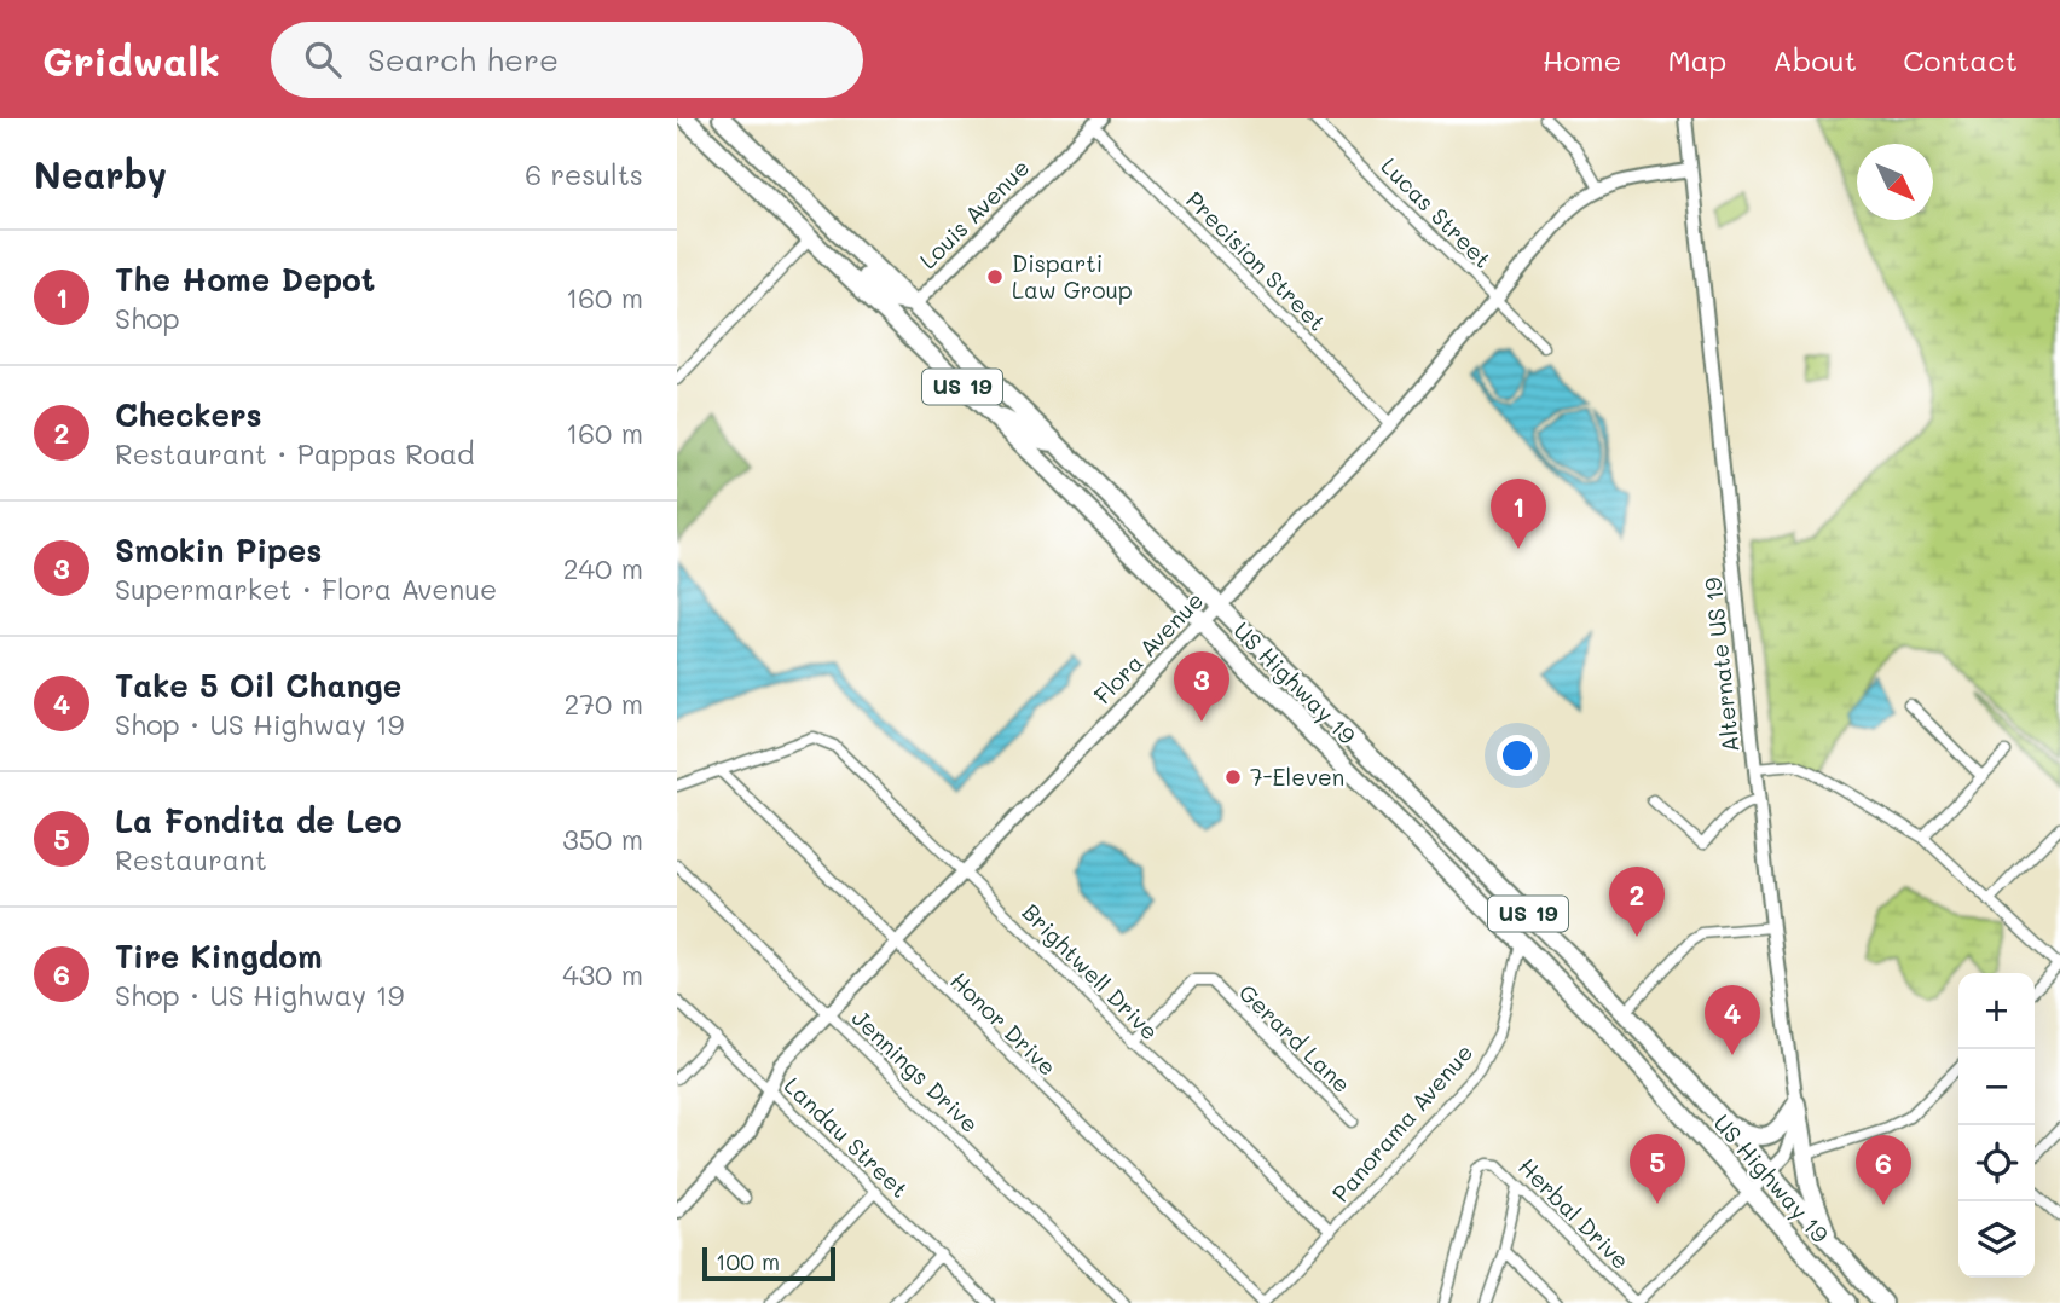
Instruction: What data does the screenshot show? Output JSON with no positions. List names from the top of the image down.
{
  "streets": {
    "highway": ["US 19", "US Highway 19"],
    "street": [
      "Lucas Street",
      "Louis Avenue",
      "Precision Street",
      "Flora Avenue",
      "Alternate US 19",
      "Brightwell Drive",
      "Honor Drive",
      "Gerard Lane",
      "Jennings Drive",
      "Panorama Avenue",
      "Landau Street",
      "Herbal Drive"
    ]
  },
  "crossings": [
    ["Lucas Street", "Flora Avenue"],
    ["Louis Avenue", "Precision Street"],
    ["Louis Avenue", "US Highway 19"],
    ["Precision Street", "Flora Avenue"],
    ["Flora Avenue", "Alternate US 19"],
    ["Flora Avenue", "US Highway 19"],
    ["Flora Avenue", "Brightwell Drive"],
    ["Flora Avenue", "Honor Drive"],
    ["Flora Avenue", "Jennings Drive"],
    ["Flora Avenue", "Landau Street"],
    ["Alternate US 19", "US Highway 19"],
    ["US Highway 19", "Panorama Avenue"],
    ["Brightwell Drive", "Honor Drive"],
    ["Brightwell Drive", "Gerard Lane"],
    ["Brightwell Drive", "Panorama Avenue"],
    ["Honor Drive", "Panorama Avenue"]
  ],
  "places": ["Disparti Law Group", "7-Eleven"],
  "scale_bar": "100 m",
  "north": "bottom right",
  "page": {
    "header": "Gridwalk",
    "search": "Search here",
    "nav": [
      "Home",
      "Map",
      "About",
      "Contact"
    ],
    "heading": ["Nearby", "6 results"],
    "list": [
      {
        "mark": "1",
        "name": "The Home Depot",
        "note": "Shop",
        "value": "160 m"
      },
      {
        "mark": "2",
        "name": "Checkers",
        "note": "Restaurant · Pappas Road",
        "value": "160 m"
      },
      {
        "mark": "3",
        "name": "Smokin Pipes",
        "note": "Supermarket · Flora Avenue",
        "value": "240 m"
      },
      {
        "mark": "4",
        "name": "Take 5 Oil Change",
        "note": "Shop · US Highway 19",
        "value": "270 m"
      },
      {
        "mark": "5",
        "name": "La Fondita de Leo",
        "note": "Restaurant",
        "value": "350 m"
      },
      {
        "mark": "6",
        "name": "Tire Kingdom",
        "note": "Shop · US Highway 19",
        "value": "430 m"
      }
    ],
    "pins": [
      "1",
      "3",
      "2",
      "4",
      "5",
      "6"
    ],
    "map_buttons": ["+", "−"],
    "scale": "100 m"
  }
}
